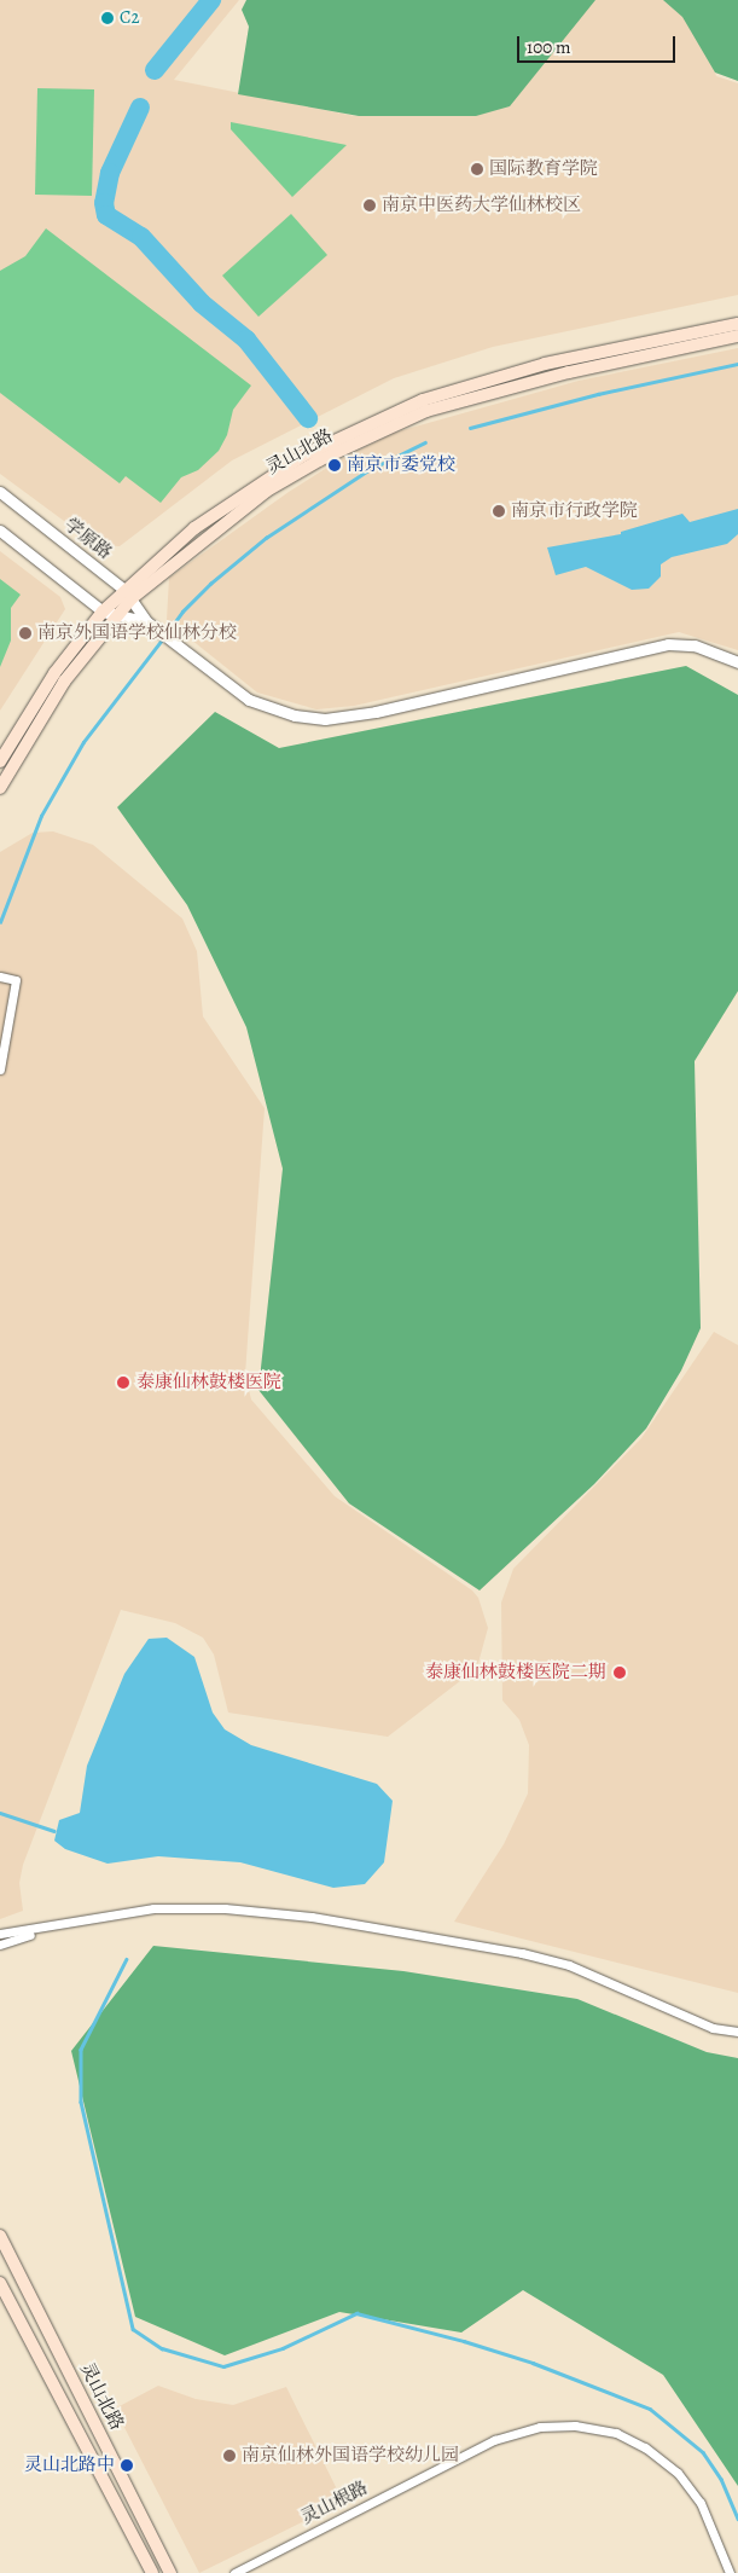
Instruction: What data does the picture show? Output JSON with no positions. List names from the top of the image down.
{
  "streets": {
    "main road": ["灵山北路"],
    "street": ["学原路", "灵山根路"]
  },
  "crossings": [
    ["灵山北路", "学原路"]
  ],
  "places": [
    "C2",
    "国际教育学院",
    "南京中医药大学仙林校区",
    "南京市委党校",
    "南京市行政学院",
    "南京外国语学校仙林分校",
    "泰康仙林鼓楼医院",
    "泰康仙林鼓楼医院二期",
    "南京仙林外国语学校幼儿园",
    "灵山北路中"
  ],
  "scale_bar": "100 m"
}
